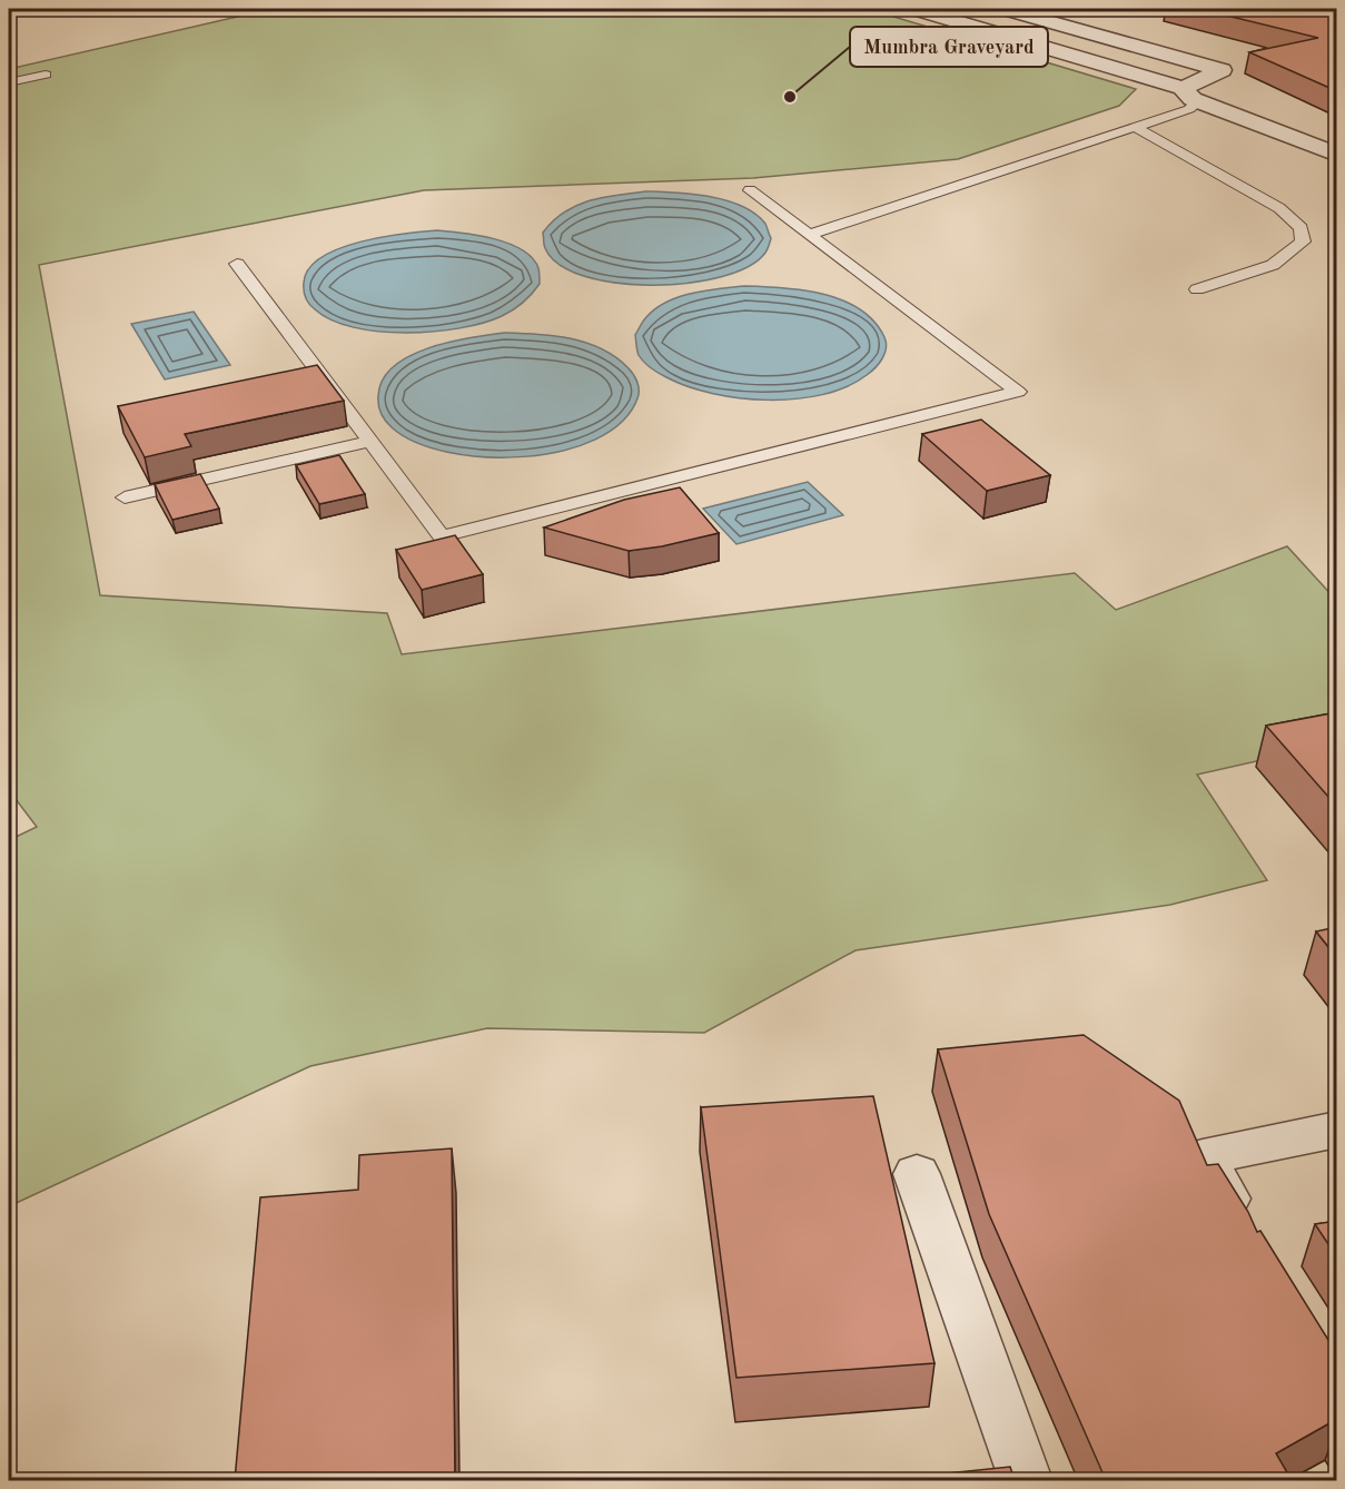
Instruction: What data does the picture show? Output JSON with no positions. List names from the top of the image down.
{
  "places": ["Mumbra Graveyard"]
}
